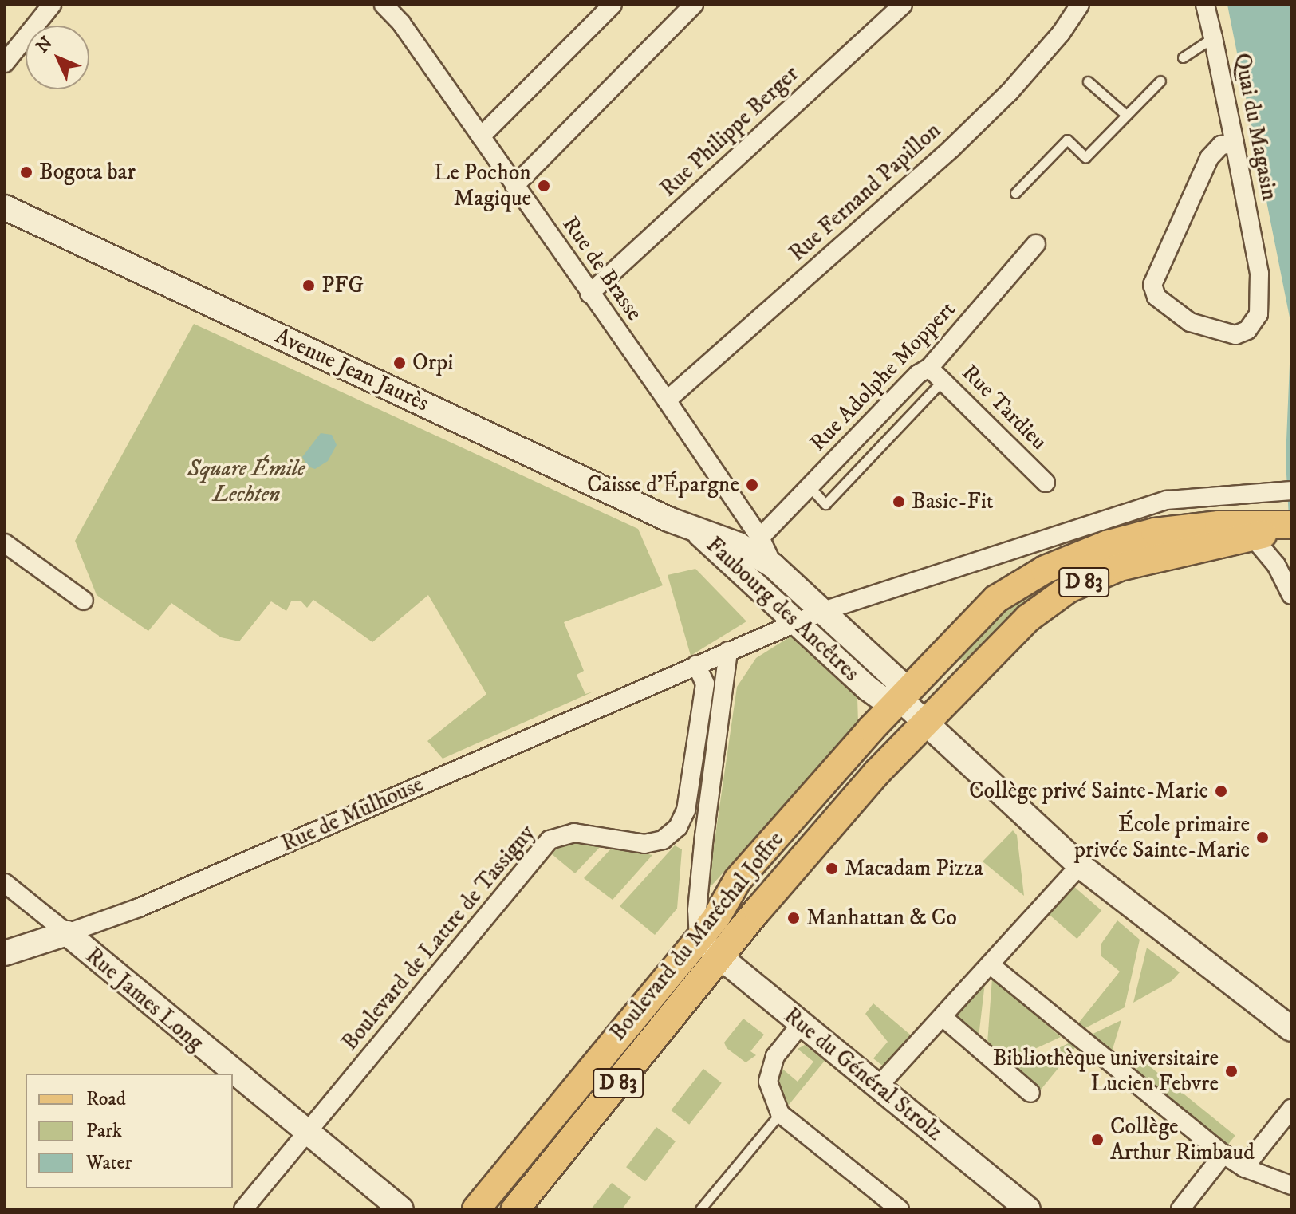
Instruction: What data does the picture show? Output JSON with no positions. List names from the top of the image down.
{
  "streets": {
    "main road": [
      "Avenue Jean Jaurès",
      "D 83",
      "Faubourg des Ancêtres",
      "Rue de Mulhouse",
      "Boulevard du Maréchal Joffre",
      "Rue James Long",
      "Rue du Général Strolz"
    ],
    "street": [
      "Quai du Magasin",
      "Rue Philippe Berger",
      "Rue Fernand Papillon",
      "Rue de Brasse",
      "Rue Adolphe Moppert",
      "Rue Tardieu",
      "Boulevard de Lattre de Tassigny"
    ]
  },
  "crossings": [
    ["Rue Philippe Berger", "Rue de Brasse"],
    ["Rue Fernand Papillon", "Rue de Brasse"],
    ["Rue de Brasse", "Rue Adolphe Moppert"],
    ["Rue de Brasse", "Faubourg des Ancêtres"],
    ["Avenue Jean Jaurès", "Faubourg des Ancêtres"],
    ["Rue Adolphe Moppert", "Rue Tardieu"],
    ["D 83", "Faubourg des Ancêtres"],
    ["D 83", "Boulevard du Maréchal Joffre"],
    ["Faubourg des Ancêtres", "Rue de Mulhouse"],
    ["Faubourg des Ancêtres", "Boulevard du Maréchal Joffre"],
    ["Rue de Mulhouse", "Boulevard de Lattre de Tassigny"],
    ["Rue de Mulhouse", "Rue James Long"],
    ["Boulevard du Maréchal Joffre", "Rue du Général Strolz"],
    ["Boulevard de Lattre de Tassigny", "Rue James Long"]
  ],
  "parks": ["Square Émile Lechten"],
  "places": [
    "Bogota bar",
    "Le Pochon Magique",
    "PFG",
    "Orpi",
    "Caisse d'Épargne",
    "Basic-Fit",
    "Collège privé Sainte-Marie",
    "École primaire privée Sainte-Marie",
    "Macadam Pizza",
    "Manhattan & Co",
    "Bibliothèque universitaire Lucien Febvre",
    "Collège Arthur Rimbaud"
  ],
  "legend": ["Road", "Park", "Water"],
  "north": "top left"
}
